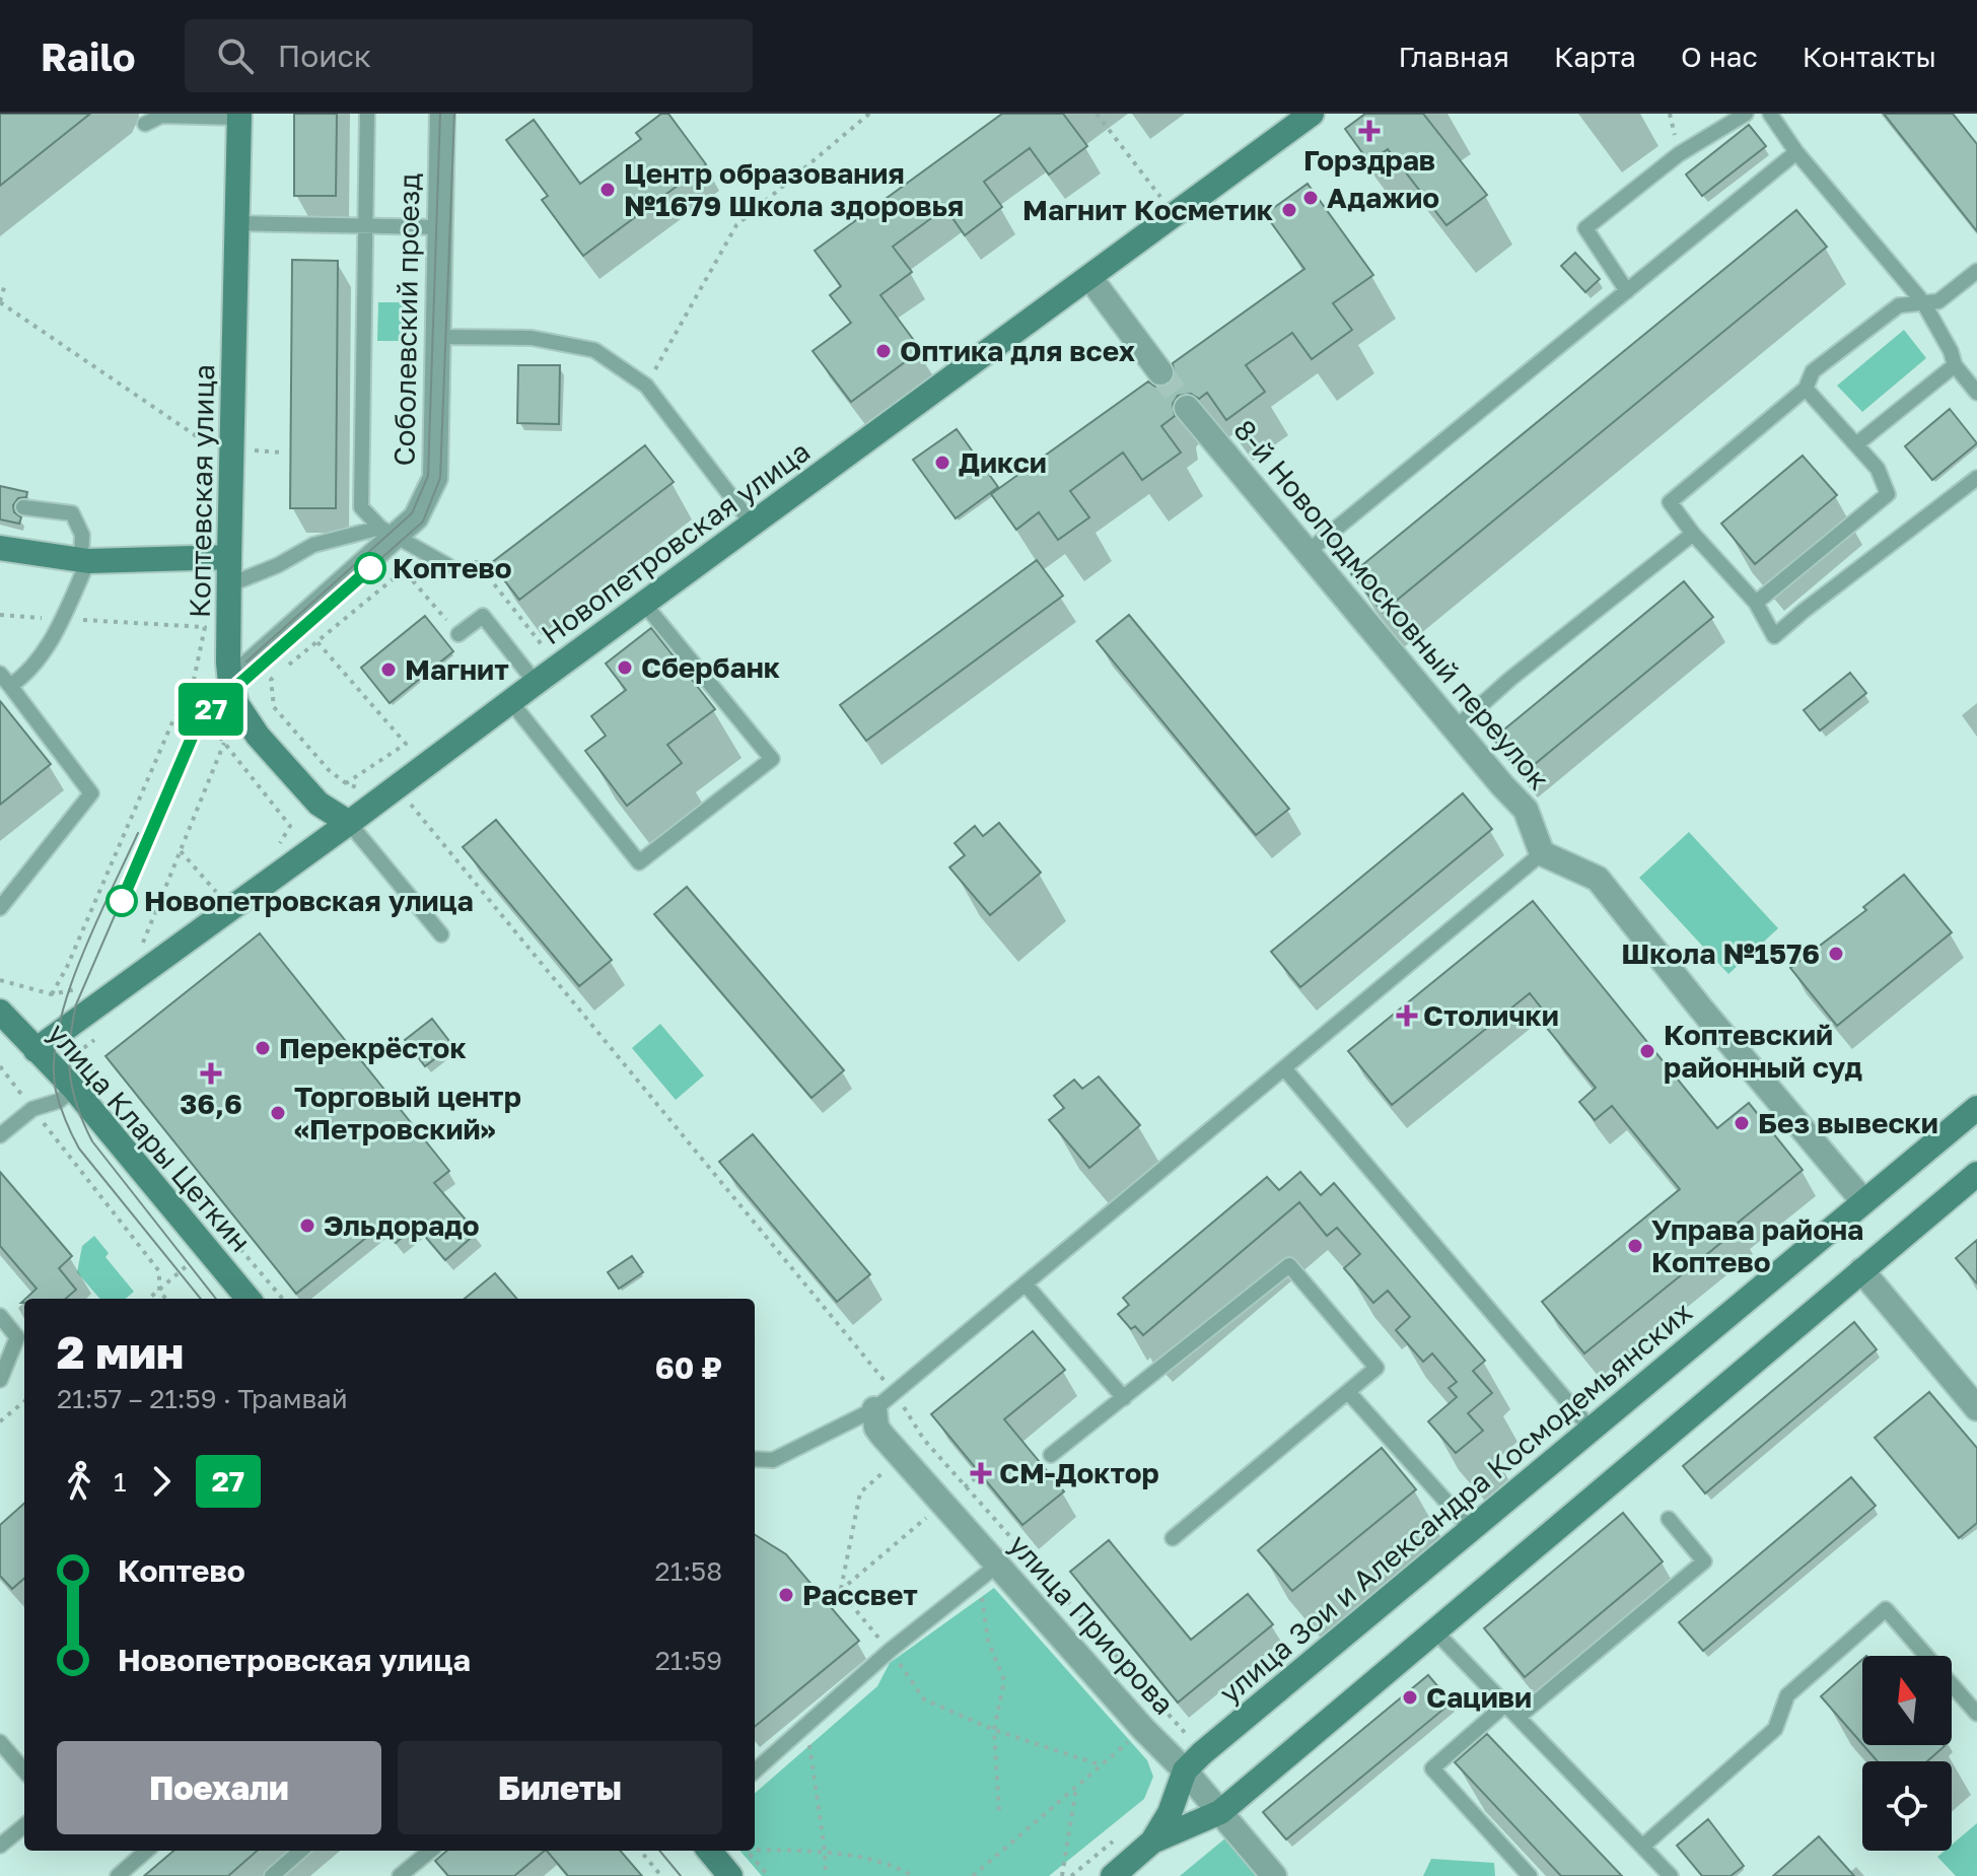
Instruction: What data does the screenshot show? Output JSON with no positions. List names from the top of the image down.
{
  "streets": {
    "street": [
      "Соболевский проезд",
      "Коптевская улица",
      "Новопетровская улица",
      "8-й Новоподмосковный переулок",
      "улица Клары Цеткин",
      "улица Зои и Александра Космодемьянских",
      "улица Приорова"
    ]
  },
  "crossings": [
    ["Соболевский проезд", "Коптевская улица"],
    ["Коптевская улица", "Новопетровская улица"],
    ["Новопетровская улица", "улица Клары Цеткин"],
    ["улица Зои и Александра Космодемьянских", "улица Приорова"]
  ],
  "places": {
    "health": [
      "Горздрав",
      "Столички",
      "36,6",
      "СМ-Доктор"
    ],
    "other": [
      "Центр образования №1679 Школа здоровья",
      "Адажио",
      "Магнит Косметик",
      "Оптика для всех",
      "Дикси",
      "Коптево",
      "Сбербанк",
      "Магнит",
      "Новопетровская улица",
      "Школа №1576",
      "Перекрёсток",
      "Коптевский районный суд",
      "Торговый центр «Петровский»",
      "Без вывески",
      "Эльдорадо",
      "Управа района Коптево",
      "Рассвет",
      "Сациви"
    ]
  },
  "lines": ["tram line 27"],
  "north": "top",
  "page": {
    "header": "Railo",
    "search": "Поиск",
    "nav": [
      "Главная",
      "Карта",
      "О нас",
      "Контакты"
    ],
    "on_map": "27",
    "heading": ["2 мин", "21:57 – 21:59 · Трамвай", "60 ₽"],
    "legs": ["1", "27"],
    "list": [
      {
        "name": "Коптево",
        "value": "21:58"
      },
      {
        "name": "Новопетровская улица",
        "value": "21:59"
      }
    ],
    "buttons": ["Поехали", "Билеты"]
  }
}
